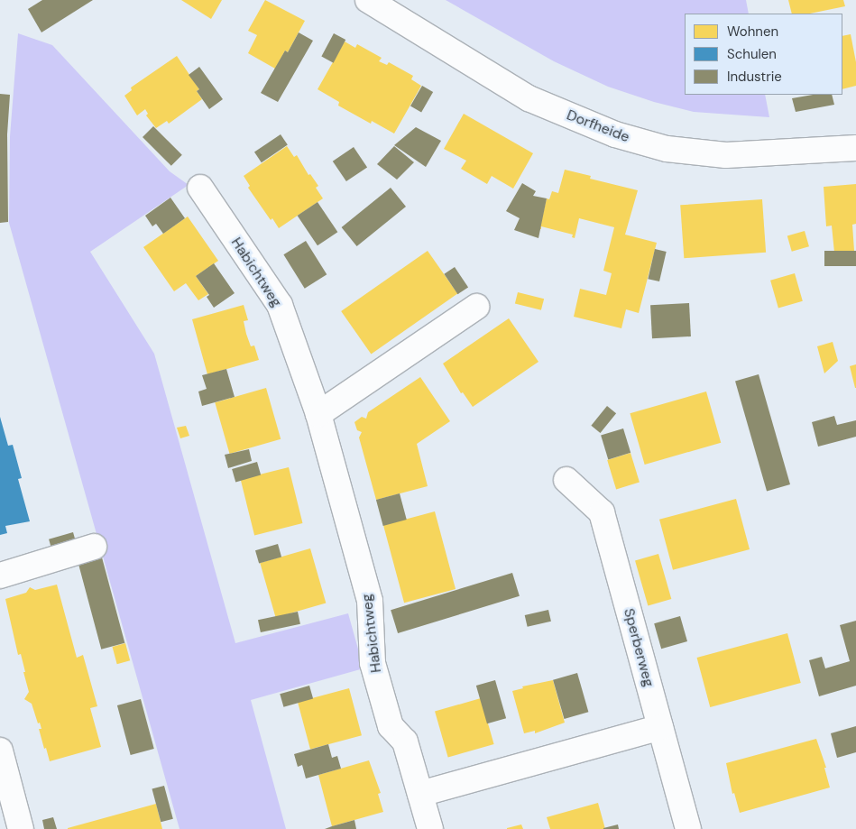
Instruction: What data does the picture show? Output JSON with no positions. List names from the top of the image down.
{
  "streets": {
    "street": ["Dorfheide", "Habichtweg", "Sperberweg"]
  },
  "legend": ["Wohnen", "Schulen", "Industrie"]
}
